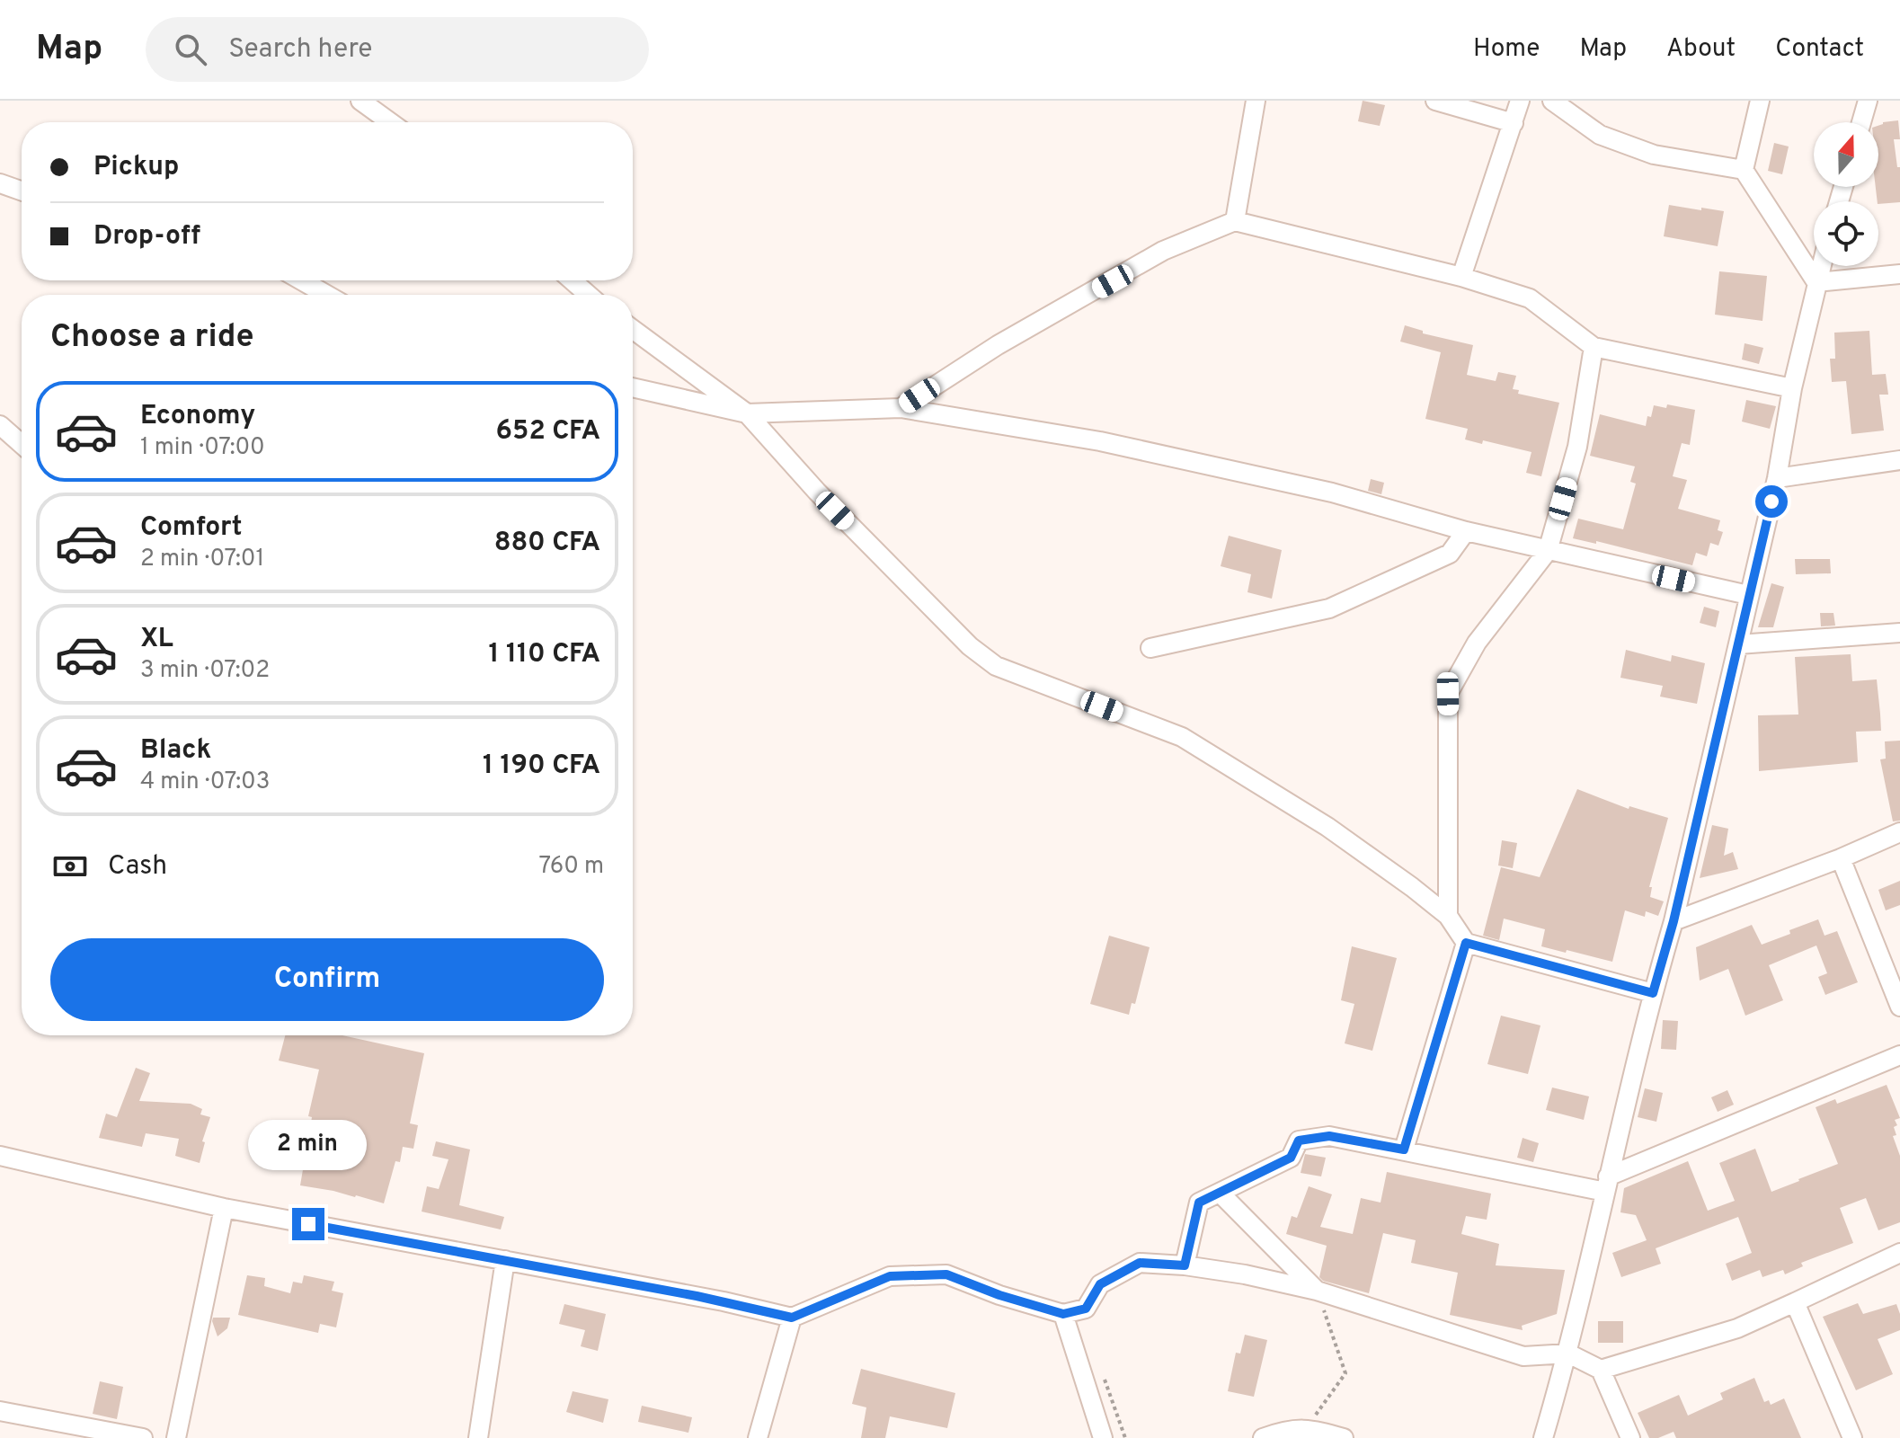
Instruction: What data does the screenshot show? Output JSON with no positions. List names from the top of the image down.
{
  "north": "top",
  "page": {
    "header": "Map",
    "search": "Search here",
    "nav": [
      "Home",
      "Map",
      "About",
      "Contact"
    ],
    "banner": ["Pickup", "Drop-off"],
    "heading": "Choose a ride",
    "list": [
      {
        "name": "Economy",
        "note": "1 min · 07:00",
        "value": "652 CFA"
      },
      {
        "name": "Comfort",
        "note": "2 min · 07:01",
        "value": "880 CFA"
      },
      {
        "name": "XL",
        "note": "3 min · 07:02",
        "value": "1 110 CFA"
      },
      {
        "name": "Black",
        "note": "4 min · 07:03",
        "value": "1 190 CFA"
      }
    ],
    "pay": ["Cash", "760 m"],
    "buttons": "Confirm",
    "bubble": "2 min"
  }
}
